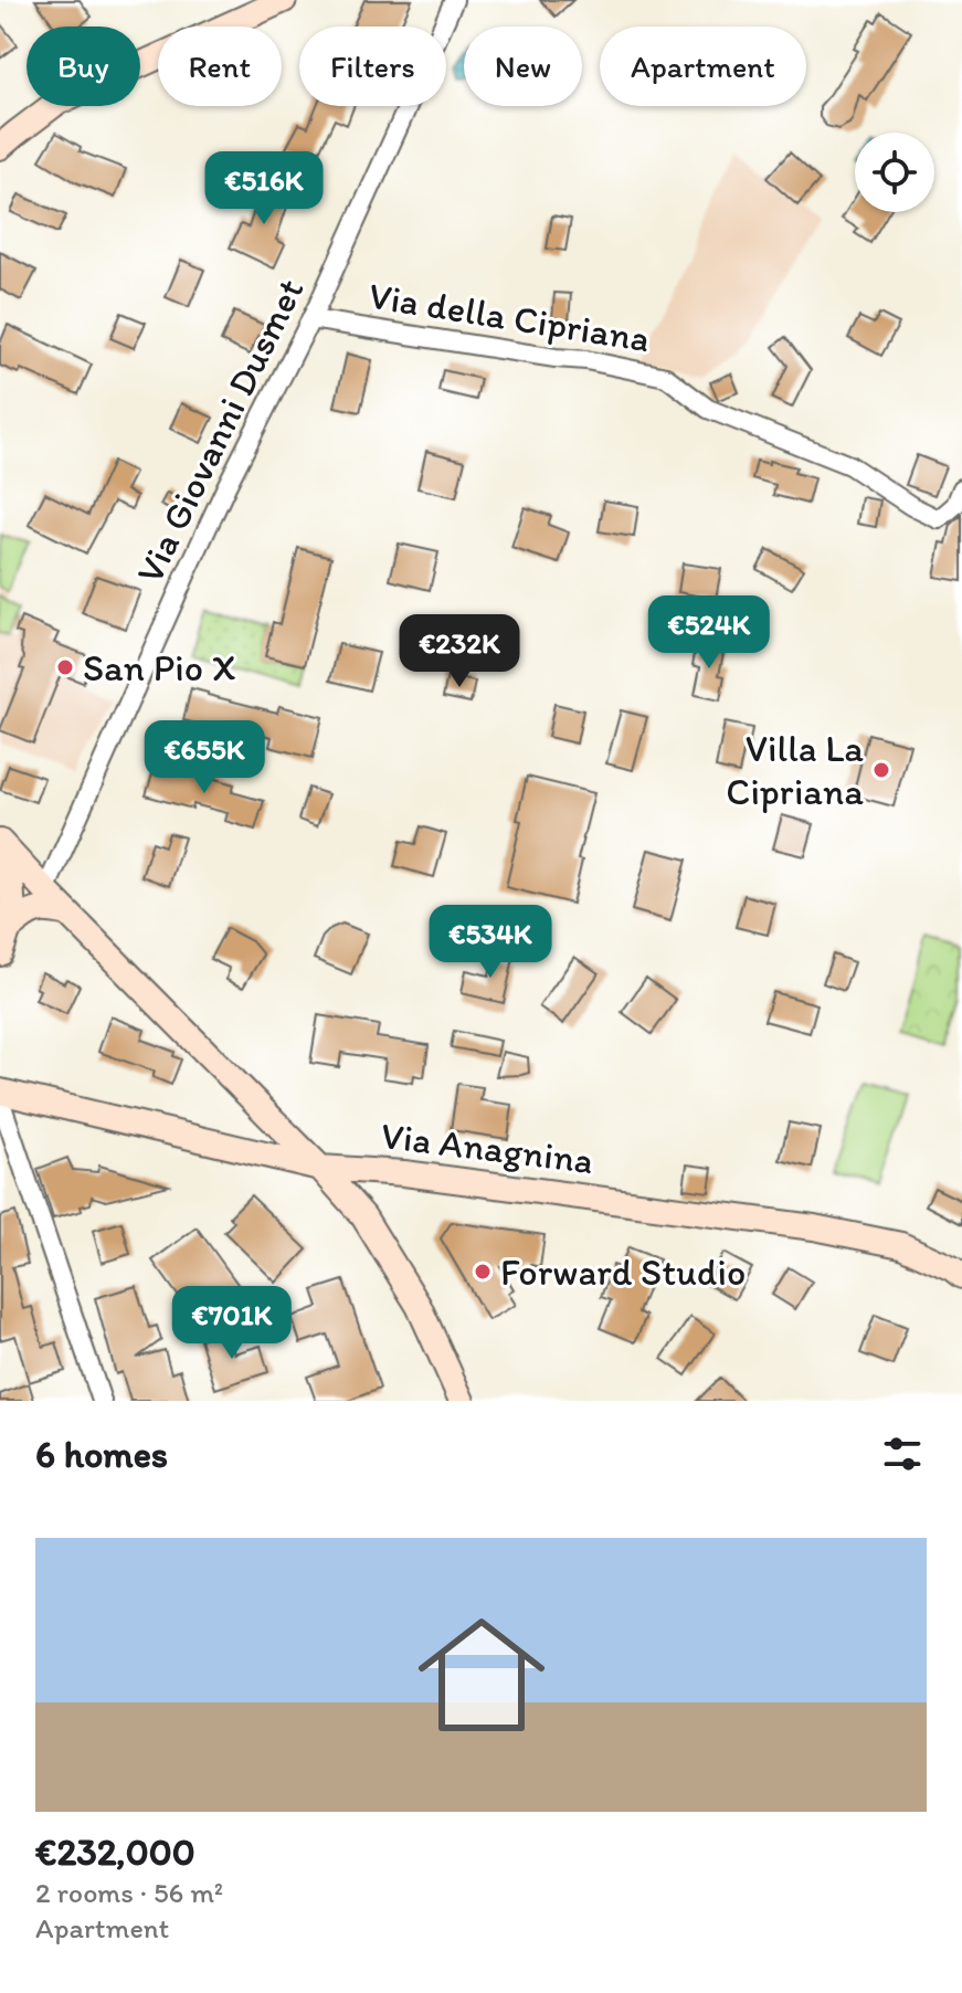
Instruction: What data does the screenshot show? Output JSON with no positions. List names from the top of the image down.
{
  "streets": {
    "main road": ["Via Anagnina"],
    "street": ["Via della Cipriana", "Via Giovanni Dusmet"]
  },
  "crossings": [
    ["Via della Cipriana", "Via Giovanni Dusmet"]
  ],
  "places": ["San Pio X", "Villa La Cipriana", "Forward Studio"],
  "page": {
    "chip": [
      "Buy",
      "Rent",
      "Filters",
      "New",
      "Apartment"
    ],
    "price": [
      "€516K",
      "€524K",
      "€232K",
      "€655K",
      "€534K",
      "€701K"
    ],
    "heading": "6 homes",
    "list": [
      {
        "name": "€232,000",
        "note": "2 rooms · 56 m² · Apartment"
      }
    ]
  }
}
